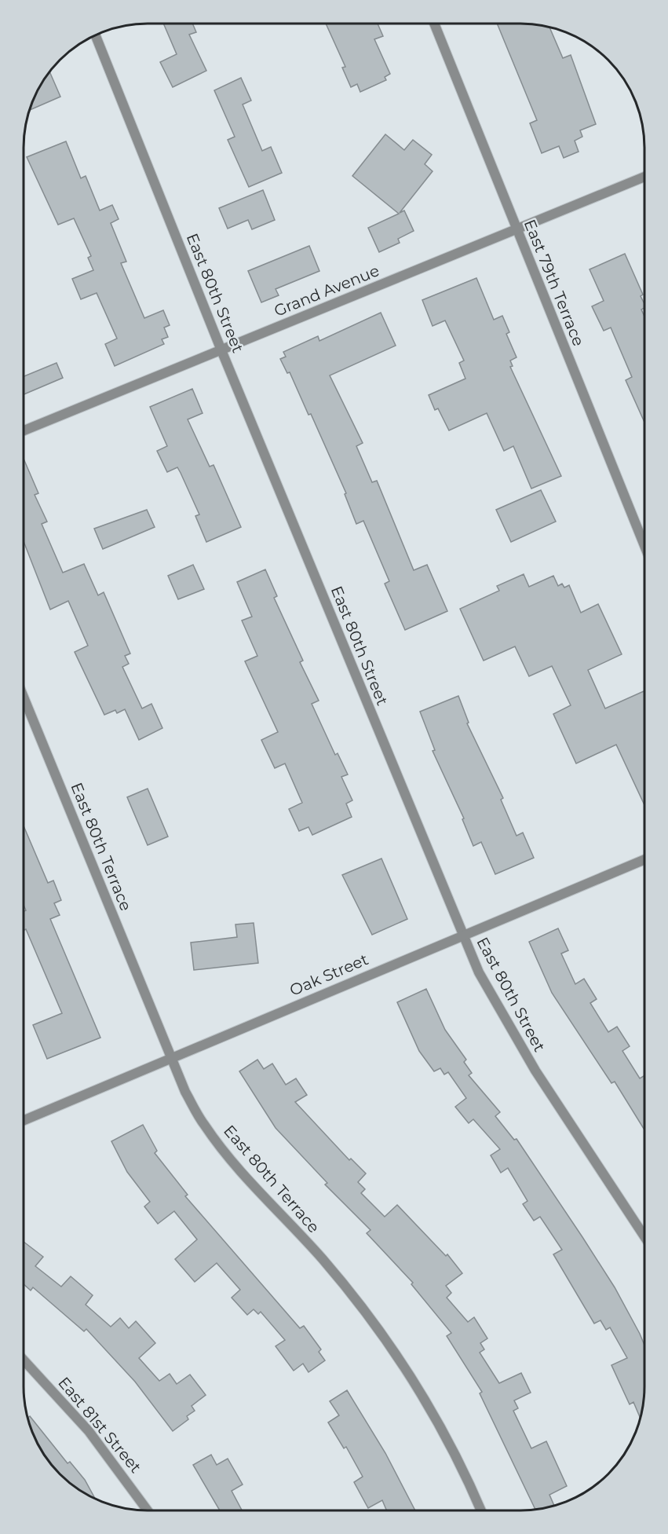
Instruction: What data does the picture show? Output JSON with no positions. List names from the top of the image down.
{
  "streets": {
    "street": [
      "East 79th Terrace",
      "Grand Avenue",
      "East 80th Street",
      "East 80th Terrace",
      "Oak Street",
      "East 81st Street"
    ]
  },
  "crossings": [
    ["East 79th Terrace", "Grand Avenue"],
    ["Grand Avenue", "East 80th Street"],
    ["East 80th Street", "Oak Street"],
    ["East 80th Terrace", "Oak Street"]
  ]
}
